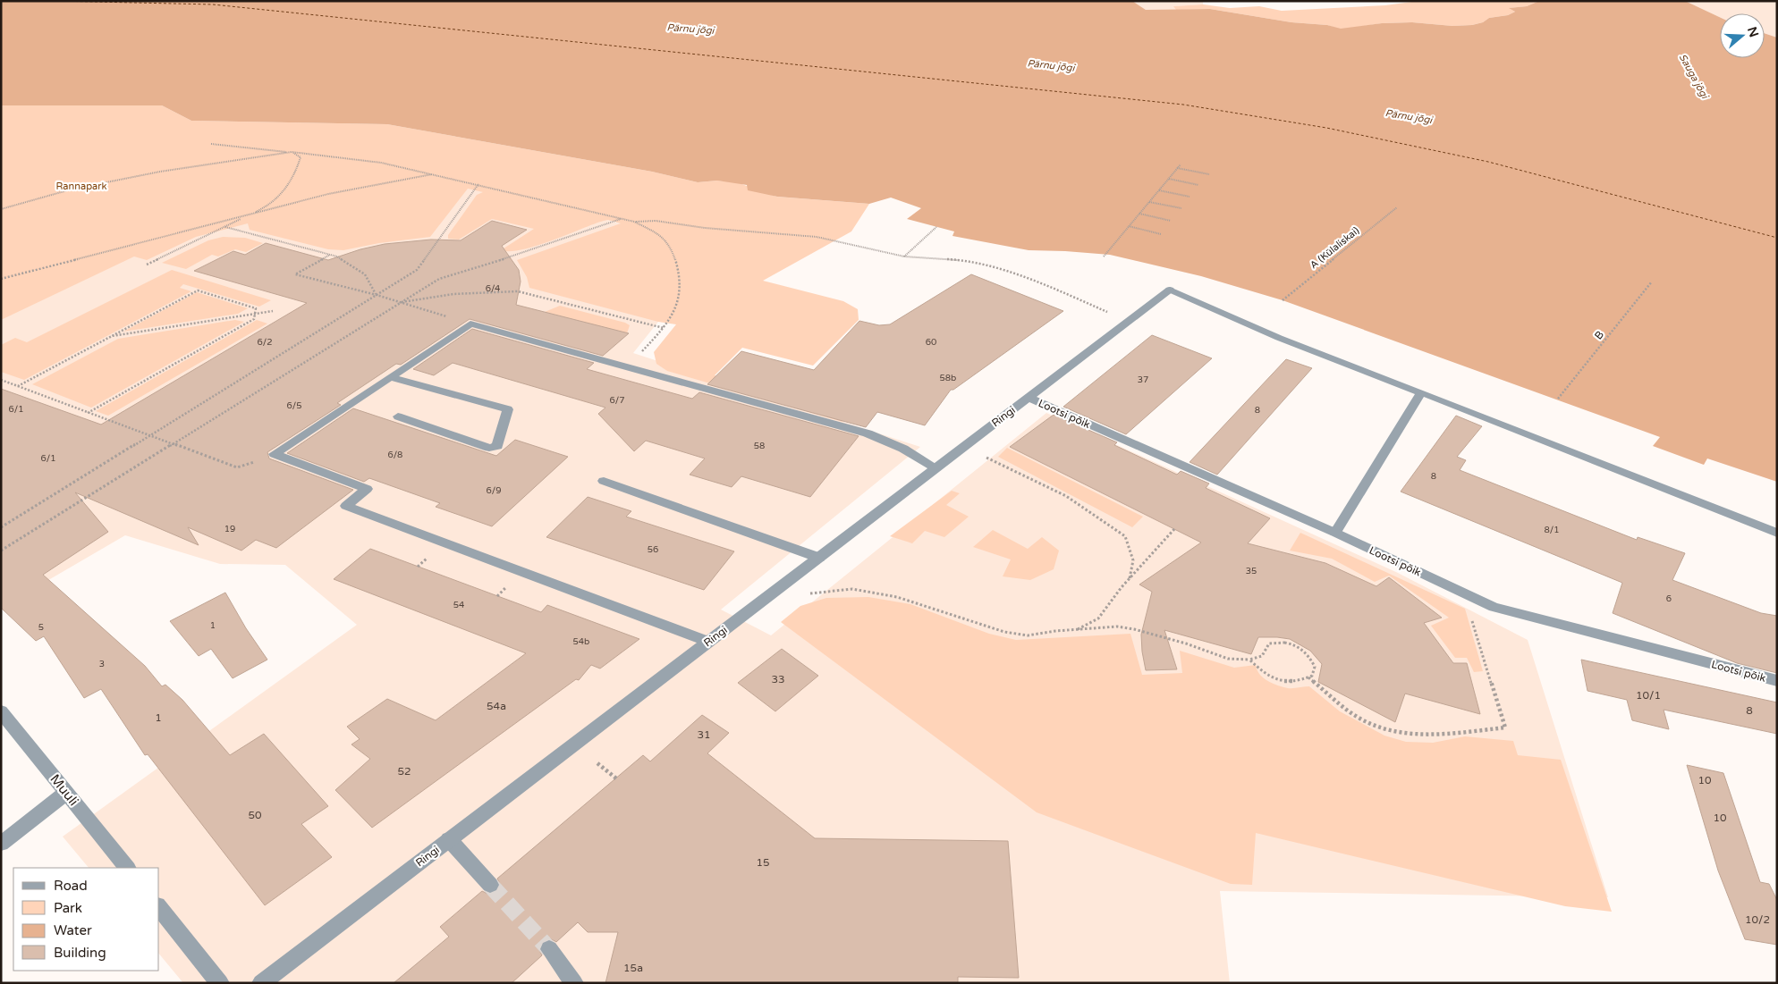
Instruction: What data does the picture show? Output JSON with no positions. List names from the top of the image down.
{
  "streets": {
    "street": ["Lootsi põik", "Ringi", "Muuli"],
    "path": ["A (Külaliskai)", "B"]
  },
  "crossings": [
    ["Lootsi põik", "Ringi"]
  ],
  "water": ["Pärnu jõgi", "Sauga jõgi"],
  "parks": ["Rannapark"],
  "house_numbers": [
    "6/4",
    "6/2",
    "60",
    "58b",
    "37",
    "6/7",
    "6/5",
    "6/1",
    "8",
    "58",
    "6/8",
    "6/1",
    "8",
    "6/9",
    "19",
    "8/1",
    "56",
    "35",
    "6",
    "54",
    "1",
    "5",
    "54b",
    "3",
    "33",
    "10/1",
    "54a",
    "8",
    "1",
    "31",
    "52",
    "10",
    "50",
    "10",
    "15",
    "10/2",
    "15a"
  ],
  "legend": [
    "Road",
    "Park",
    "Water",
    "Building"
  ],
  "north": "right"
}
